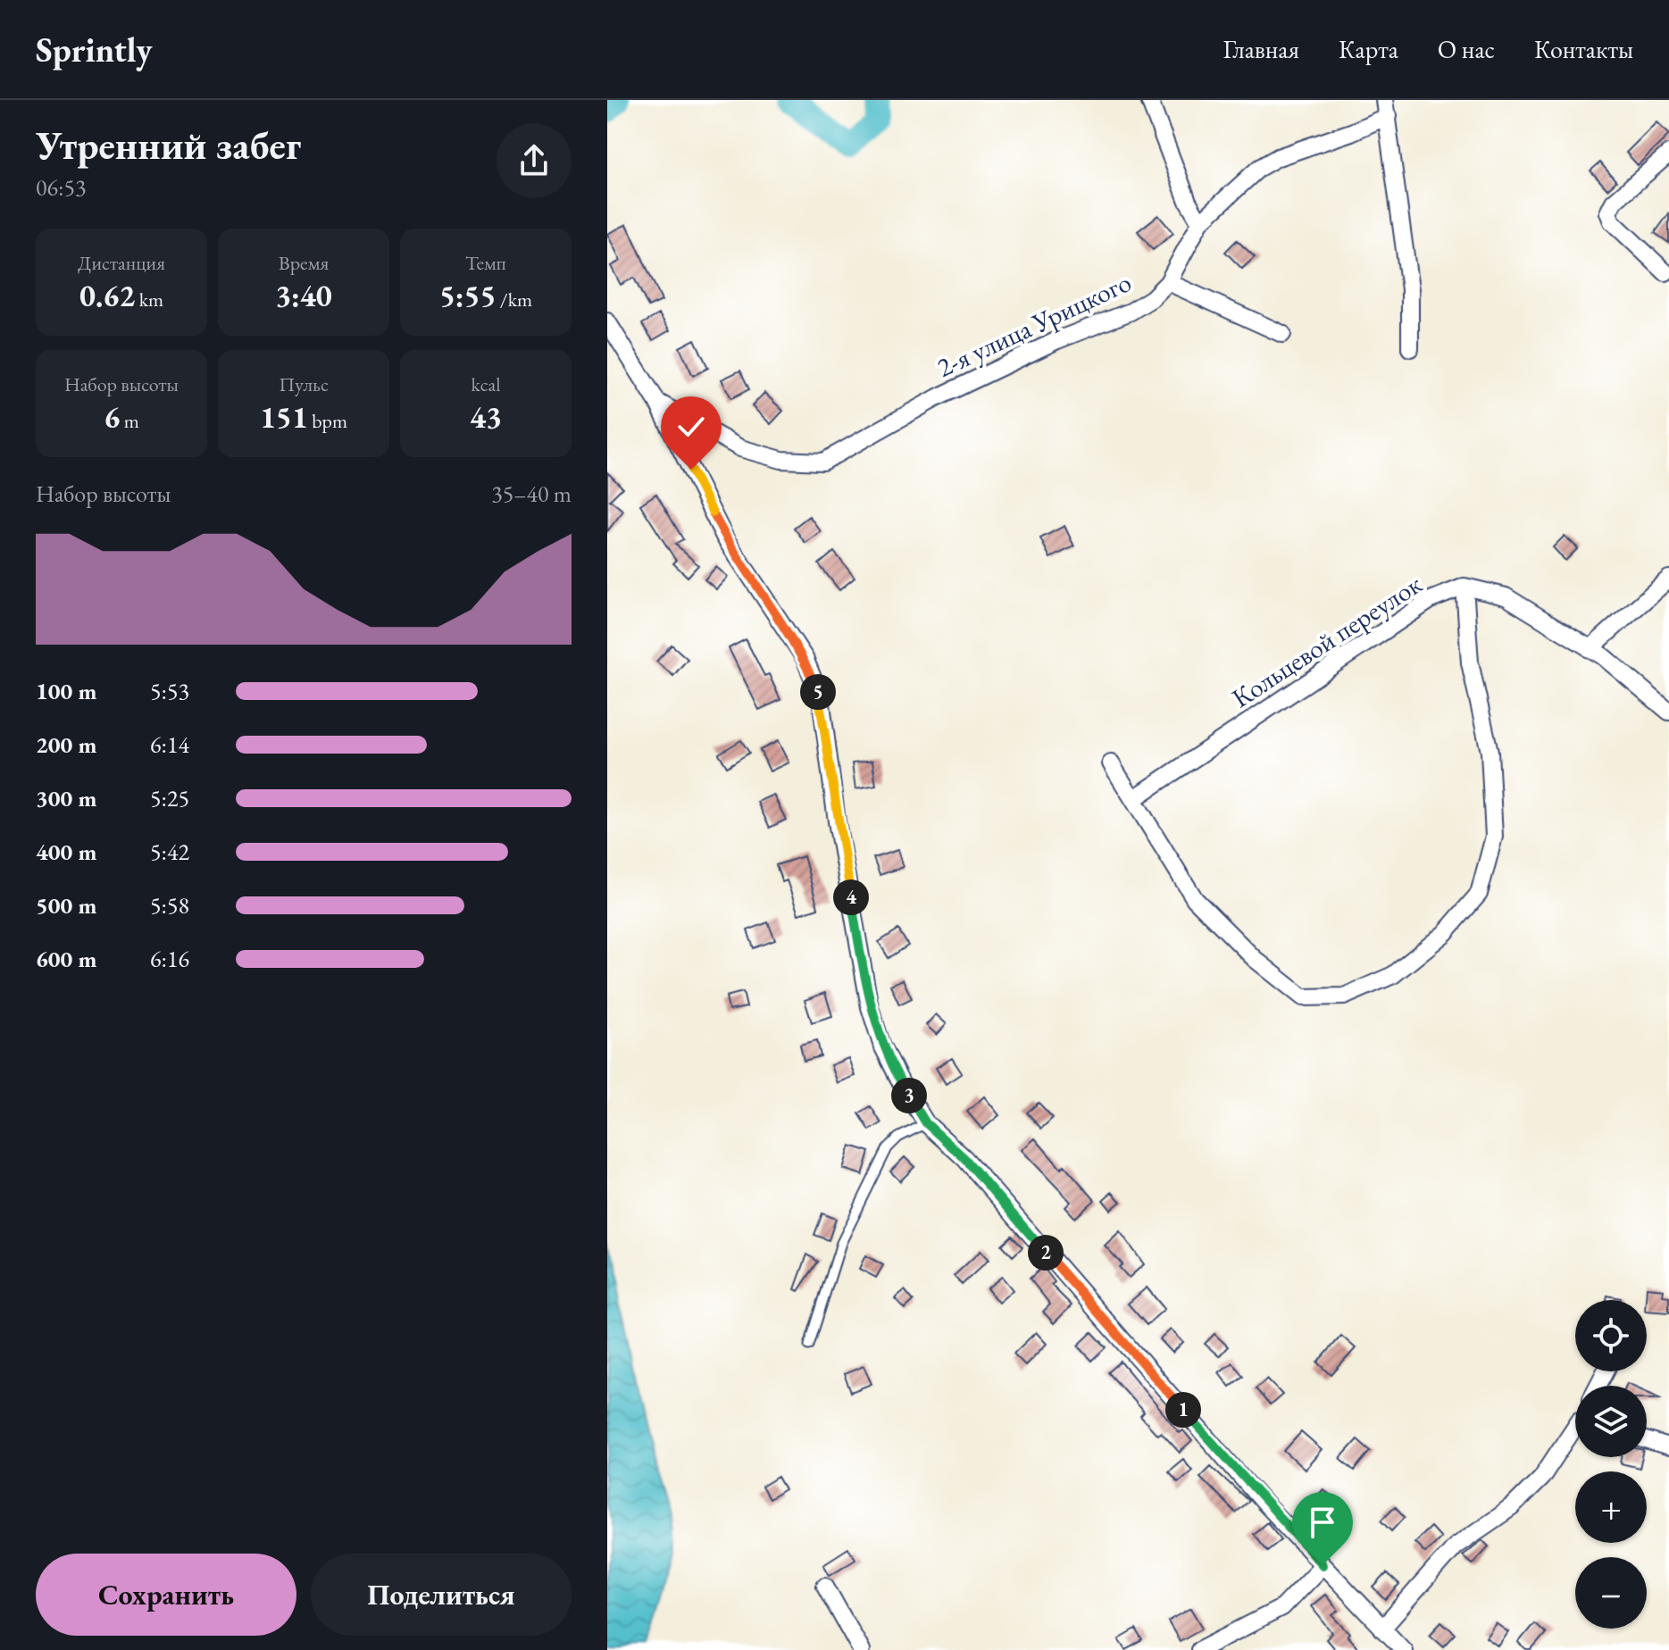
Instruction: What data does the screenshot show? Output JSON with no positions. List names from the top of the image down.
{
  "streets": {
    "street": ["2-я улица Урицкого", "Кольцевой переулок"]
  },
  "page": {
    "header": "Sprintly",
    "nav": [
      "Главная",
      "Карта",
      "О нас",
      "Контакты"
    ],
    "heading": ["Утренний забег", "06:53"],
    "stats": [
      ["Дистанция", "0.62 km"],
      ["Время", "3:40"],
      ["Темп", "5:55 /km"],
      ["Набор высоты", "6 m"],
      ["Пульс", "151 bpm"],
      ["kcal", "43"]
    ],
    "chart": ["Набор высоты", "35–40 m"],
    "list": [
      {
        "name": "100 m",
        "note": "5:53"
      },
      {
        "name": "200 m",
        "note": "6:14"
      },
      {
        "name": "300 m",
        "note": "5:25"
      },
      {
        "name": "400 m",
        "note": "5:42"
      },
      {
        "name": "500 m",
        "note": "5:58"
      },
      {
        "name": "600 m",
        "note": "6:16"
      }
    ],
    "pins": [
      "5",
      "4",
      "3",
      "2",
      "1"
    ],
    "map_buttons": ["+", "−"],
    "buttons": ["Сохранить", "Поделиться"]
  }
}
